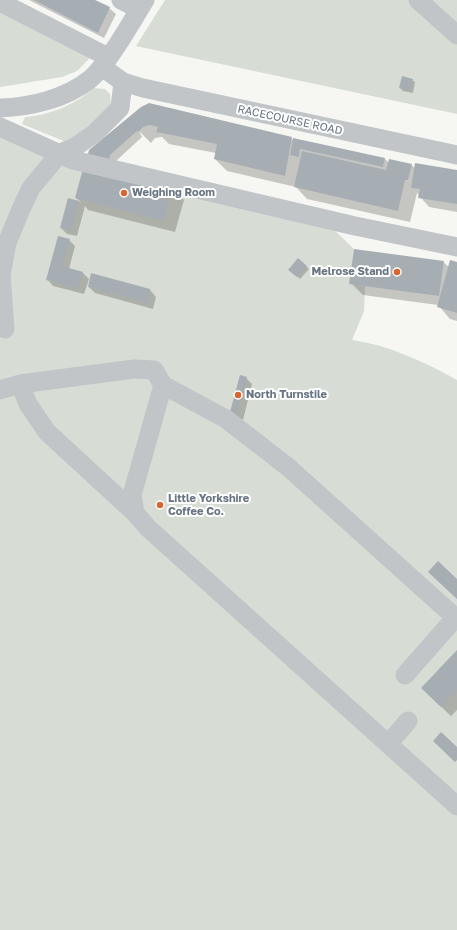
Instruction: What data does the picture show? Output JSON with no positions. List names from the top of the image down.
{
  "streets": {
    "street": ["RACECOURSE ROAD"]
  },
  "places": [
    "Weighing Room",
    "Melrose Stand",
    "North Turnstile",
    "Little Yorkshire Coffee Co."
  ]
}
